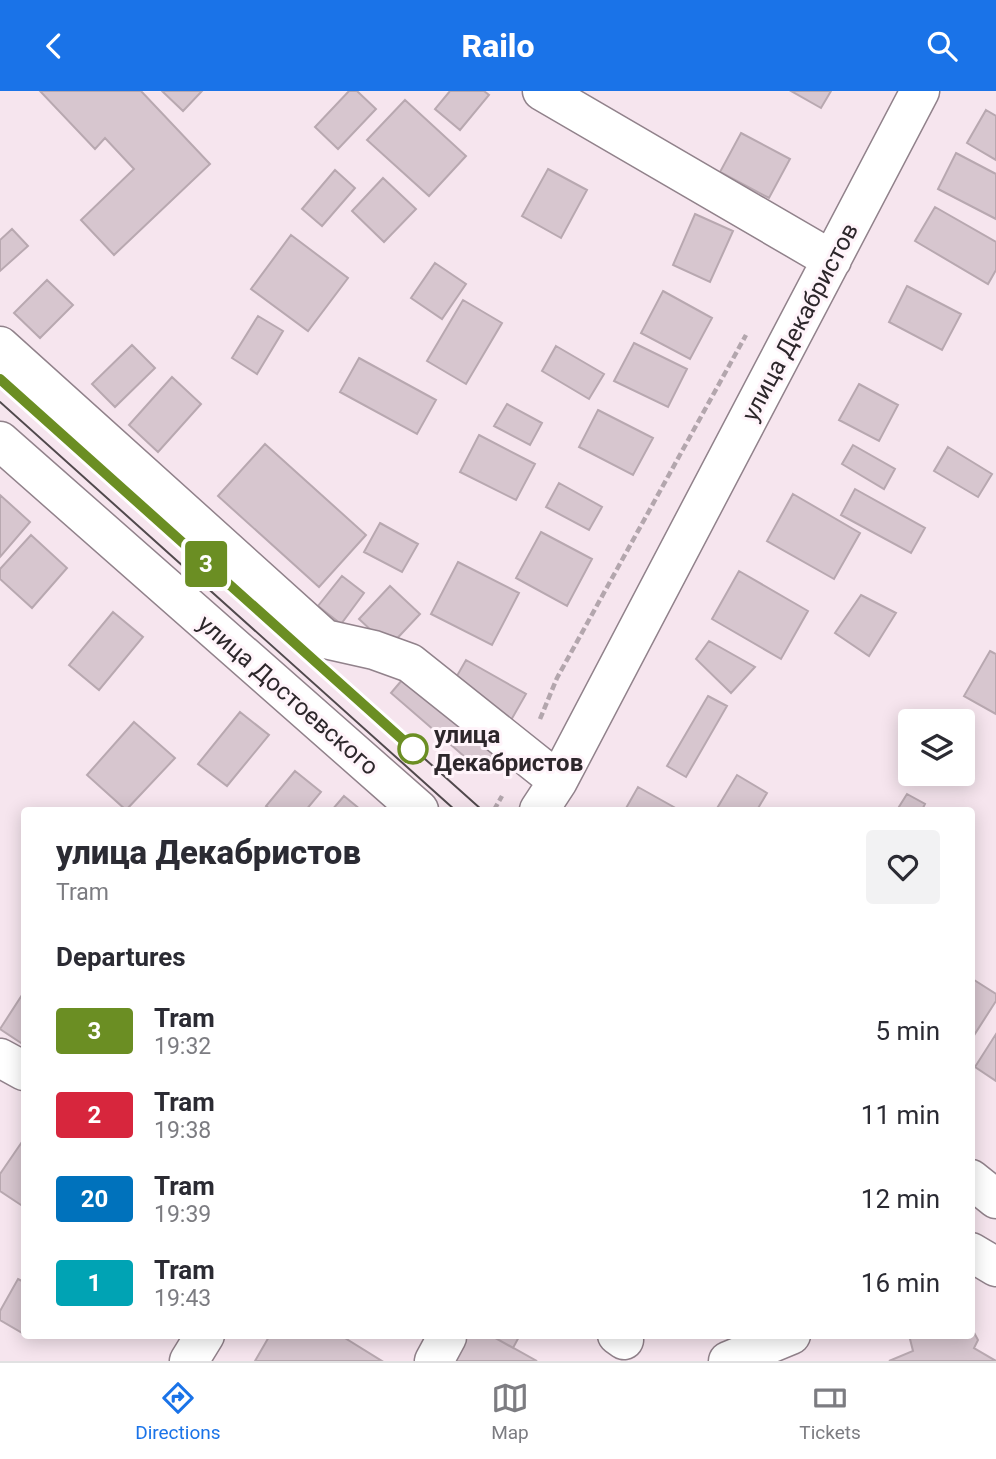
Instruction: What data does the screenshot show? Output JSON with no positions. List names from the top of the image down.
{
  "streets": {
    "street": ["улица Декабристов", "улица Достоевского"]
  },
  "places": ["улица Декабристов"],
  "lines": ["tram line 3"],
  "page": {
    "header": "Railo",
    "on_map": "3",
    "heading": [
      ["улица Декабристов", "Tram"],
      "Departures"
    ],
    "list": [
      {
        "mark": "3",
        "name": "Tram",
        "note": "19:32",
        "value": "5 min"
      },
      {
        "mark": "2",
        "name": "Tram",
        "note": "19:38",
        "value": "11 min"
      },
      {
        "mark": "20",
        "name": "Tram",
        "note": "19:39",
        "value": "12 min"
      },
      {
        "mark": "1",
        "name": "Tram",
        "note": "19:43",
        "value": "16 min"
      }
    ],
    "tabs": ["Directions", "Map", "Tickets"]
  }
}
